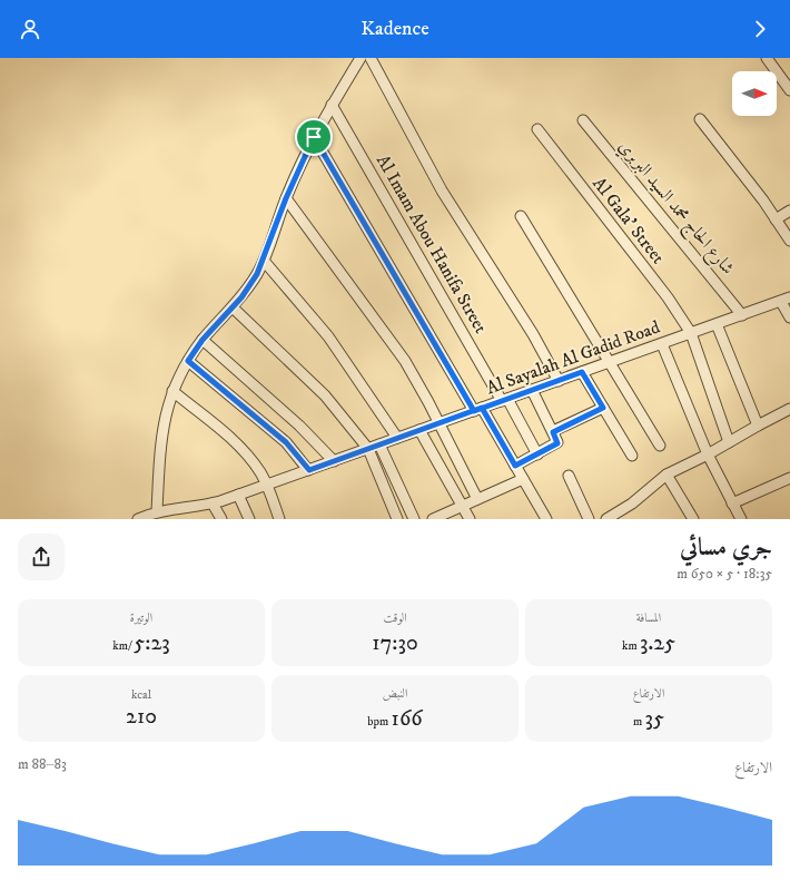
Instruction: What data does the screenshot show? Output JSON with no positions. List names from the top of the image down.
{
  "streets": {
    "street": [
      "شارع الحاج محمد السيد البربري",
      "Al Gala' Street",
      "Al Imam Abou Hanifa Street",
      "Al Sayalah Al Gadid Road"
    ]
  },
  "crossings": [
    ["شارع الحاج محمد السيد البربري", "Al Sayalah Al Gadid Road"],
    ["Al Gala' Street", "Al Sayalah Al Gadid Road"],
    ["Al Imam Abou Hanifa Street", "Al Sayalah Al Gadid Road"]
  ],
  "north": "right",
  "page": {
    "header": "Kadence",
    "heading": ["جري مسائي", "18:35 · 5 × 650 m"],
    "stats": [
      ["المسافة", "3.25 km"],
      ["الوقت", "17:30"],
      ["الوتيرة", "5:23 /km"],
      ["الارتفاع", "35 m"],
      ["النبض", "166 bpm"],
      ["kcal", "210"]
    ],
    "chart": ["الارتفاع", "83–88 m"]
  }
}
